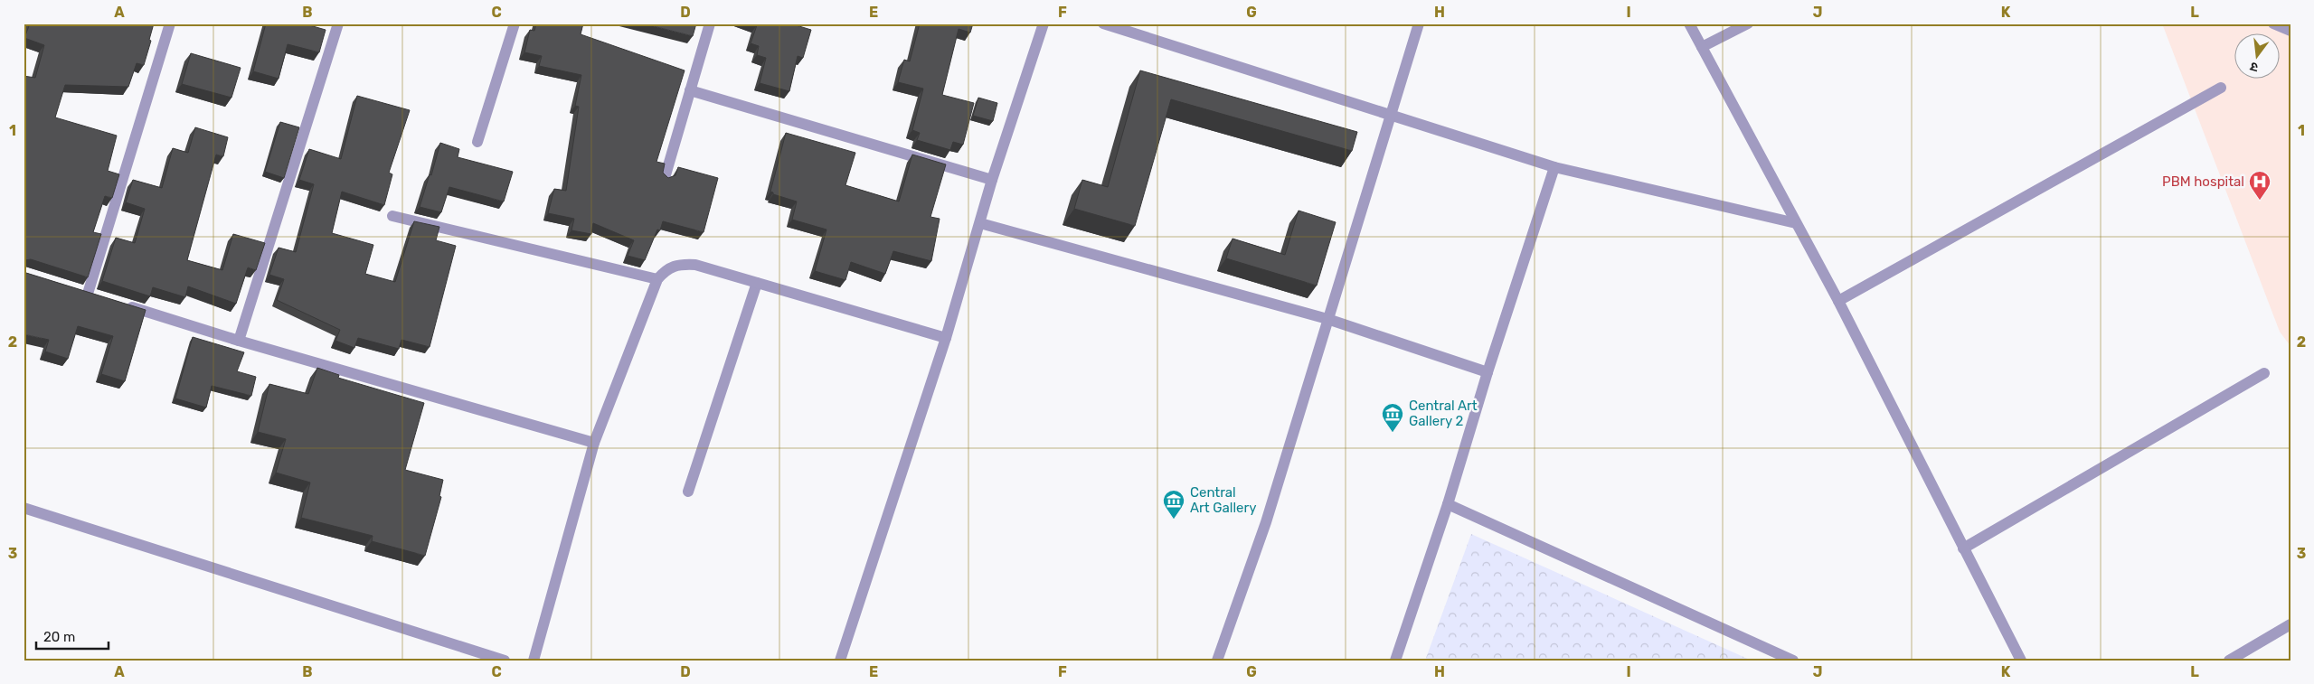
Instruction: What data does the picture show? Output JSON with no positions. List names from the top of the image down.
{
  "places": {
    "hospital": ["PBM hospital"],
    "museum": ["Central Art Gallery 2", "Central Art Gallery"]
  },
  "scale_bar": "20 m",
  "north": "bottom",
  "grid": {
    "columns": [
      "A",
      "B",
      "C",
      "D",
      "E",
      "F",
      "G",
      "H",
      "I",
      "J",
      "K",
      "L"
    ],
    "rows": ["1", "2", "3"]
  }
}
